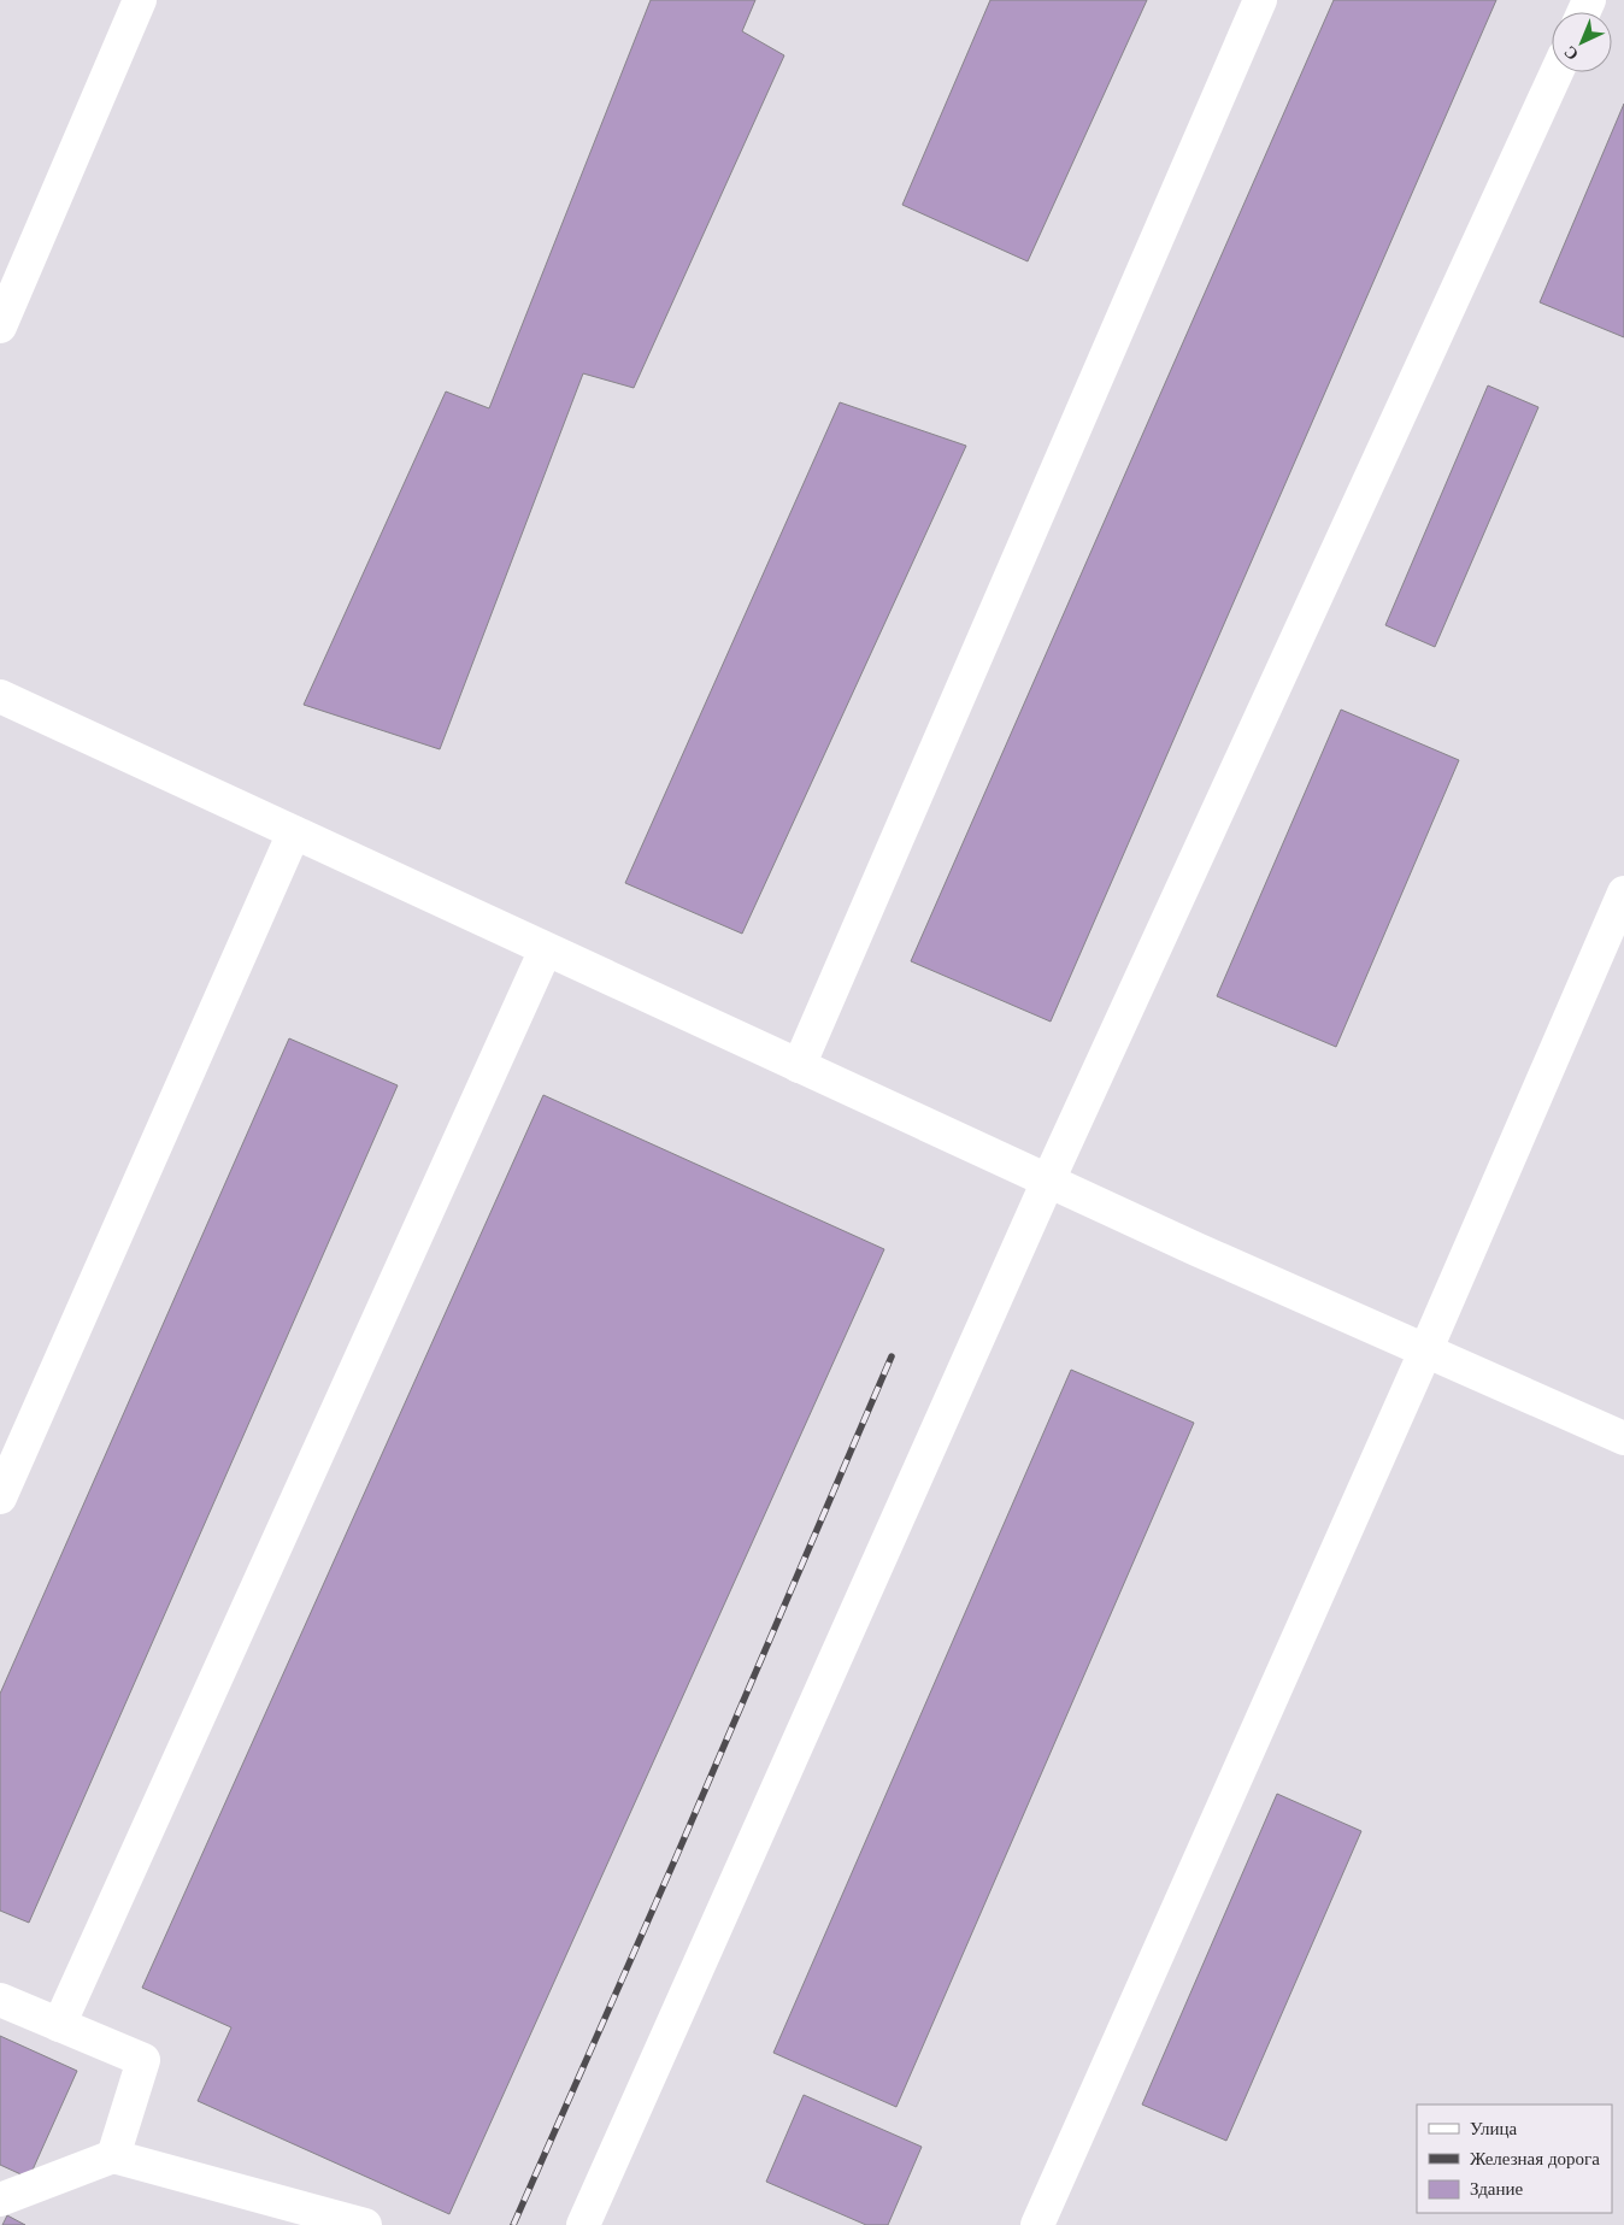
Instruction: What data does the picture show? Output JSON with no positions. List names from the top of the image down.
{
  "legend": ["Улица", "Железная дорога", "Здание"],
  "north": "bottom left"
}
